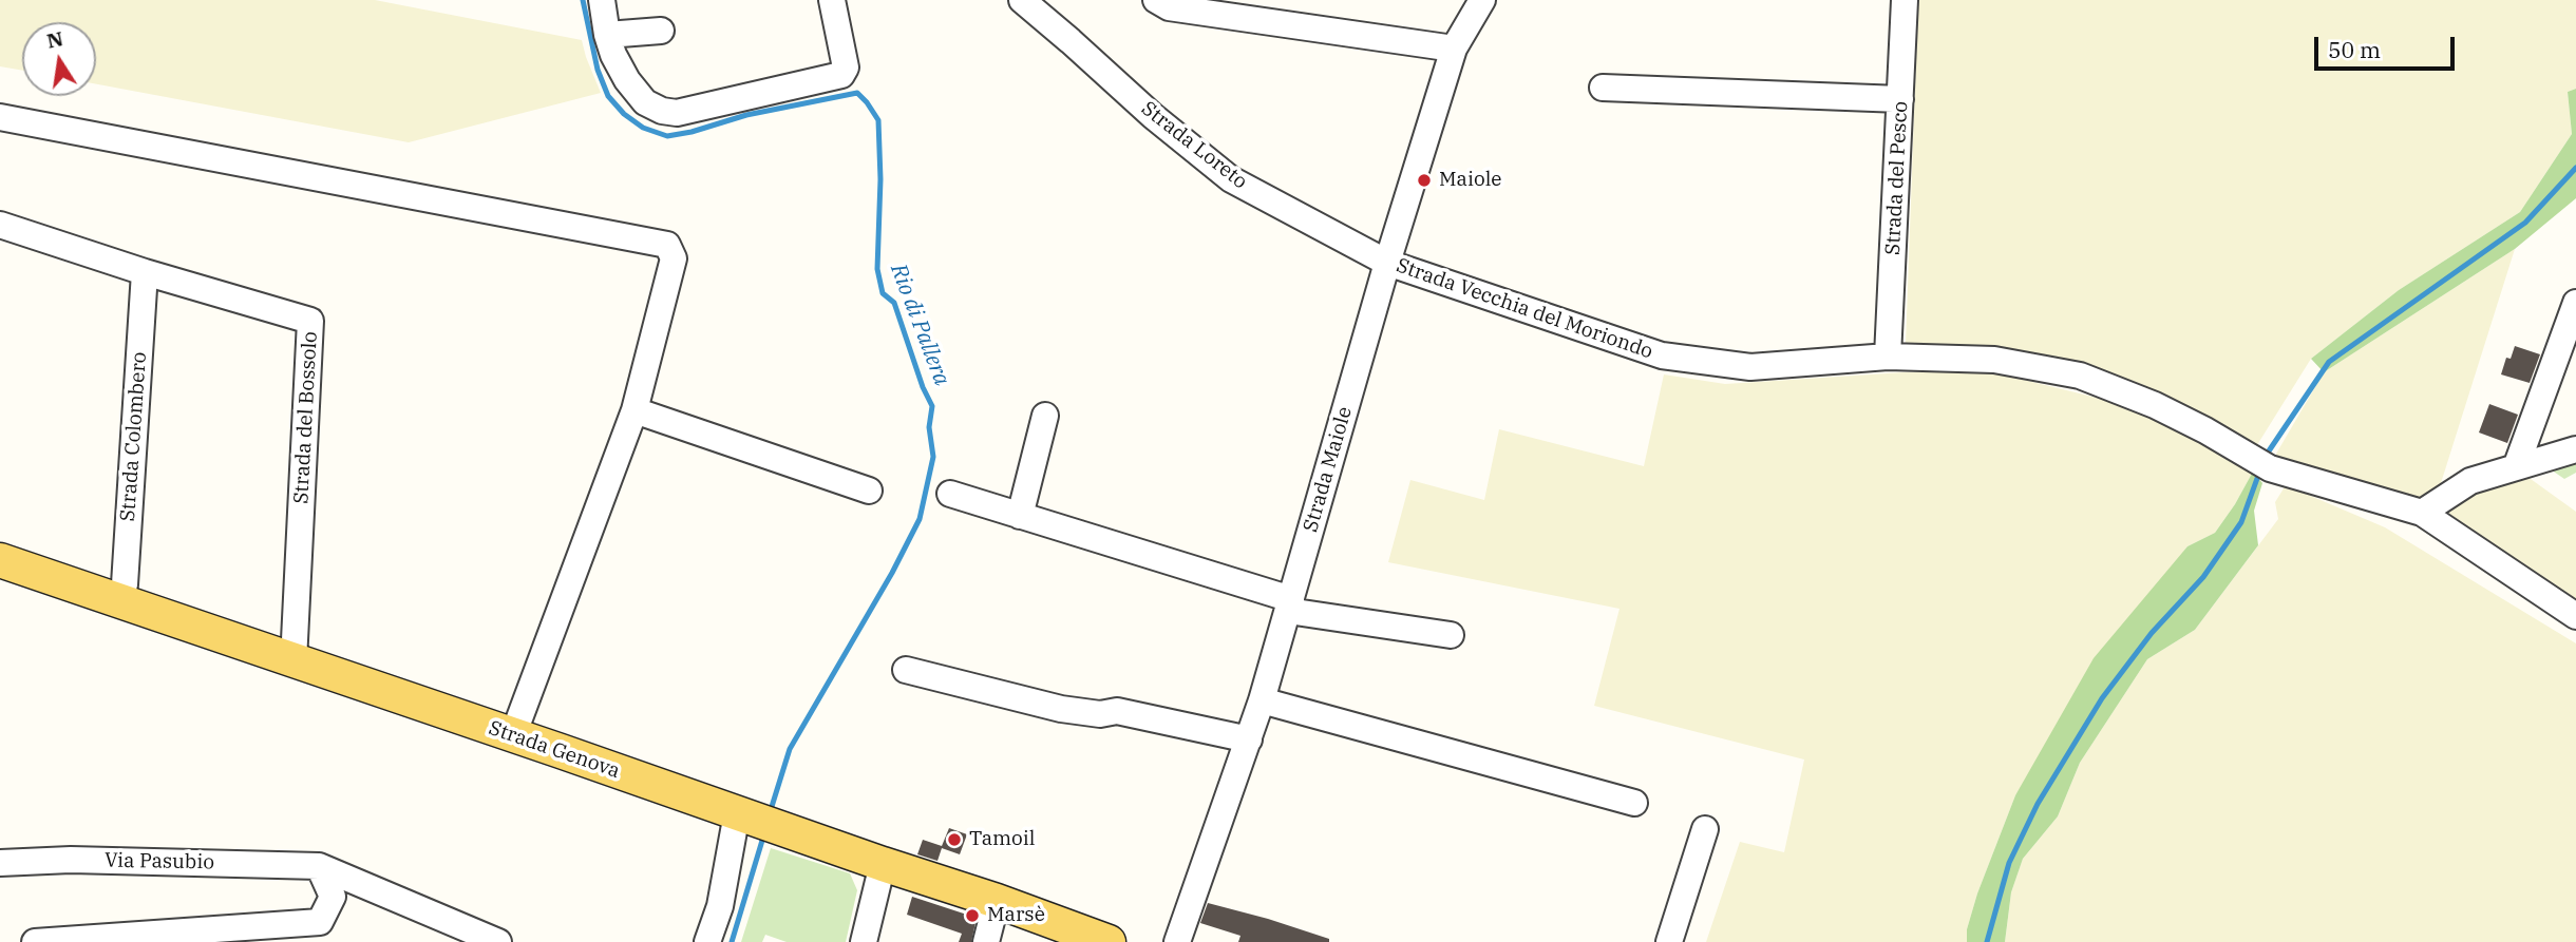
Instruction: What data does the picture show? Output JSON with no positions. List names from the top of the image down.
{
  "streets": {
    "main road": ["Strada Genova"],
    "street": [
      "Strada Loreto",
      "Strada del Pesco",
      "Strada Vecchia del Moriondo",
      "Strada del Bossolo",
      "Strada Colombero",
      "Strada Maiole",
      "Via Pasubio"
    ]
  },
  "crossings": [
    ["Strada Loreto", "Strada Vecchia del Moriondo"],
    ["Strada Loreto", "Strada Maiole"],
    ["Strada del Pesco", "Strada Vecchia del Moriondo"],
    ["Strada Vecchia del Moriondo", "Strada Maiole"],
    ["Strada del Bossolo", "Strada Colombero"],
    ["Strada del Bossolo", "Strada Genova"],
    ["Strada Colombero", "Strada Genova"]
  ],
  "water": ["Rio di Pallera"],
  "places": ["Maiole", "Tamoil", "Marsè"],
  "scale_bar": "50 m",
  "north": "top"
}
